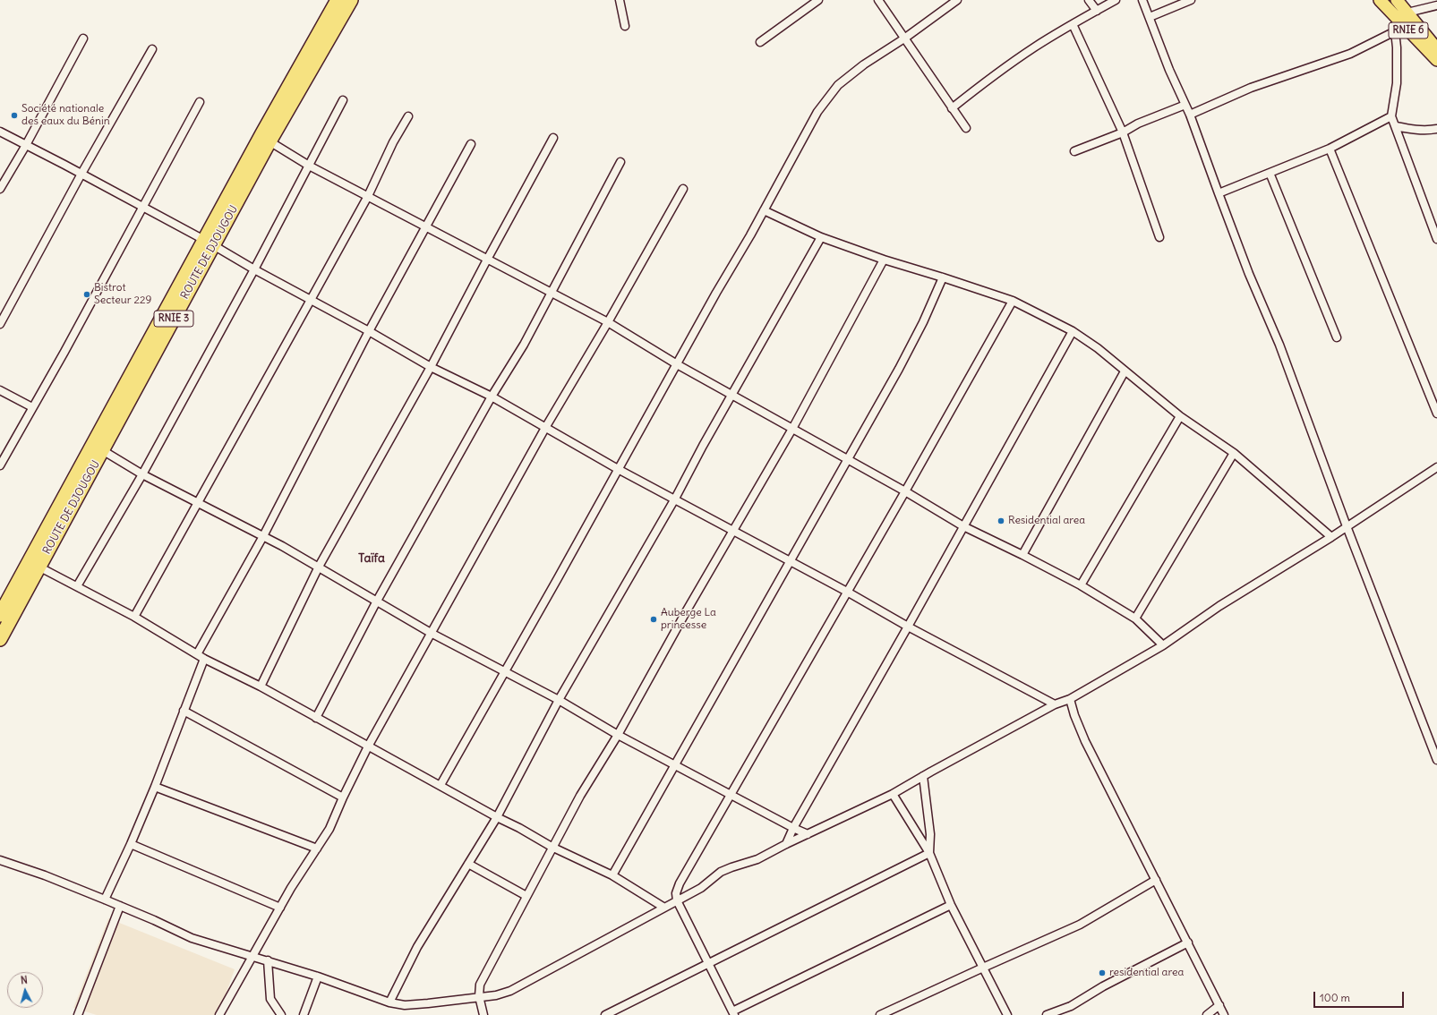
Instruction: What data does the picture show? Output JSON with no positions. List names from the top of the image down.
{
  "streets": {
    "highway": ["ROUTE DE DJOUGOU", "RNIE 3"],
    "main road": ["RNIE 6"]
  },
  "districts": ["Taïfa"],
  "places": [
    "Société nationale des eaux du Bénin",
    "Bistrot Secteur 229",
    "Residential area",
    "Auberge La princesse",
    "residential area"
  ],
  "scale_bar": "100 m",
  "north": "top"
}
